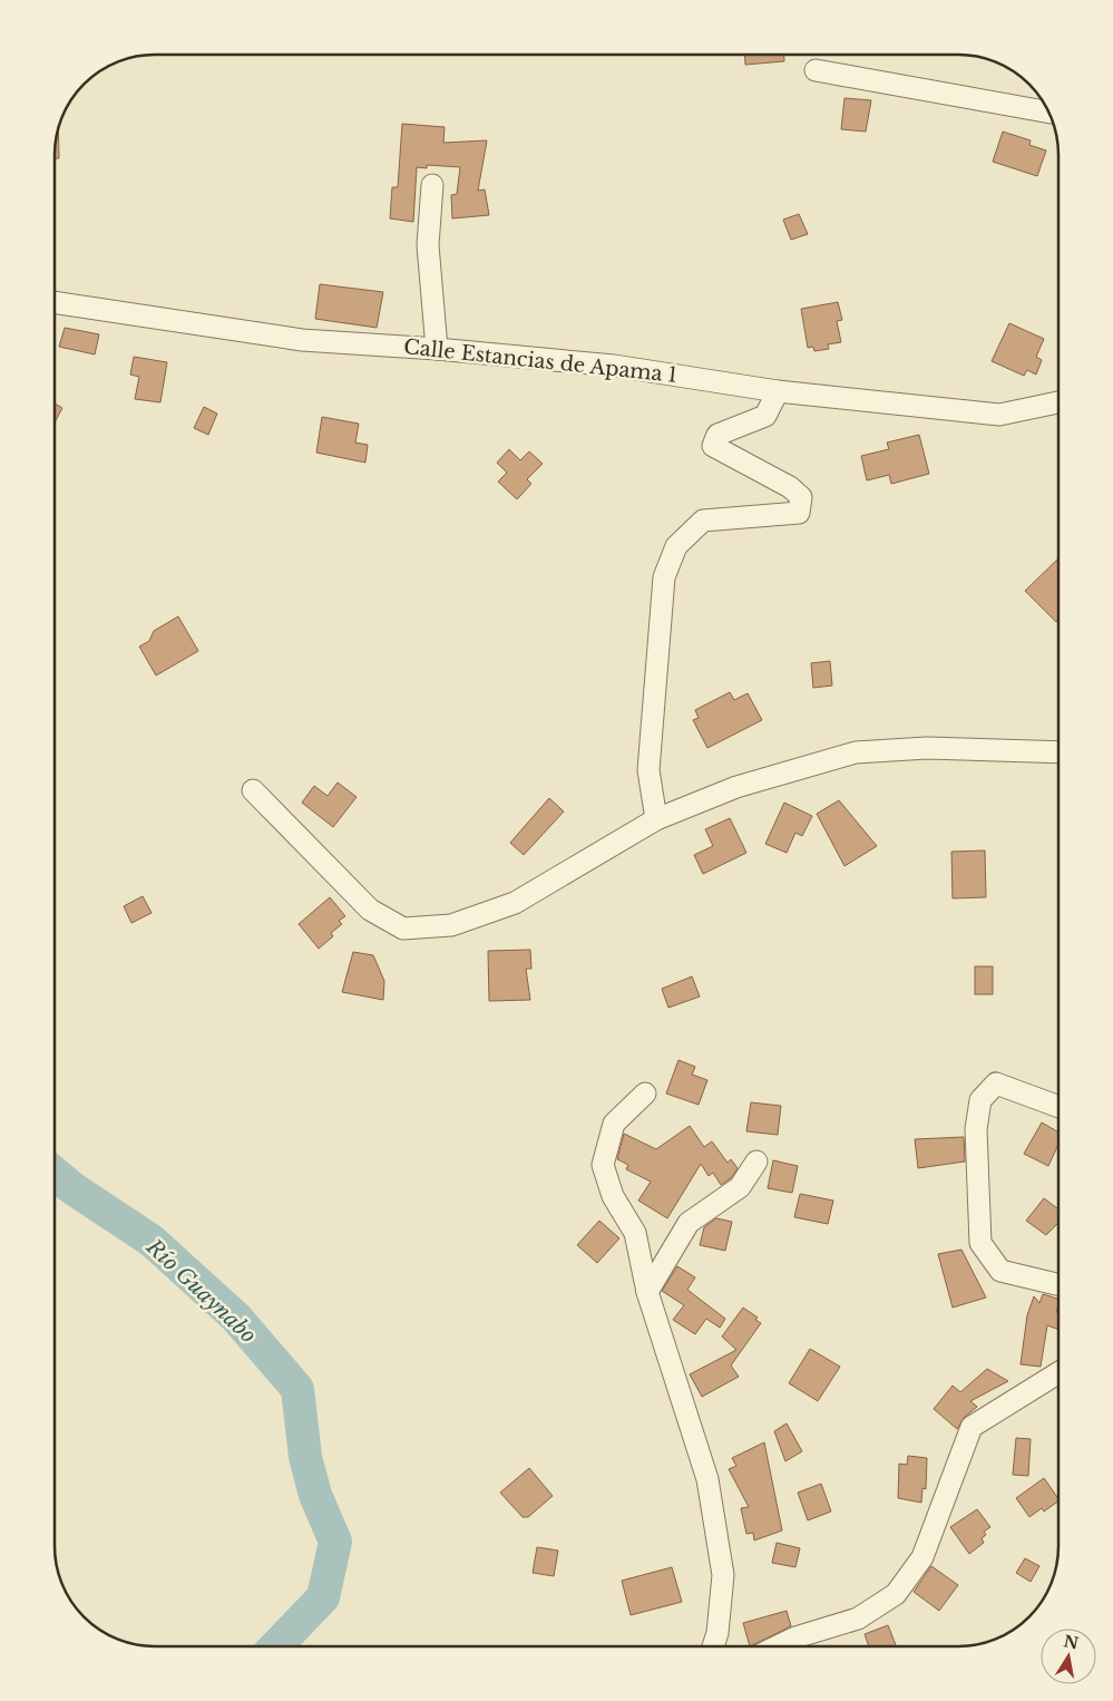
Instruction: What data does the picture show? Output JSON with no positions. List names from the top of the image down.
{
  "streets": {
    "street": ["Calle Estancias de Apama 1"]
  },
  "water": ["Río Guaynabo"],
  "north": "top"
}
